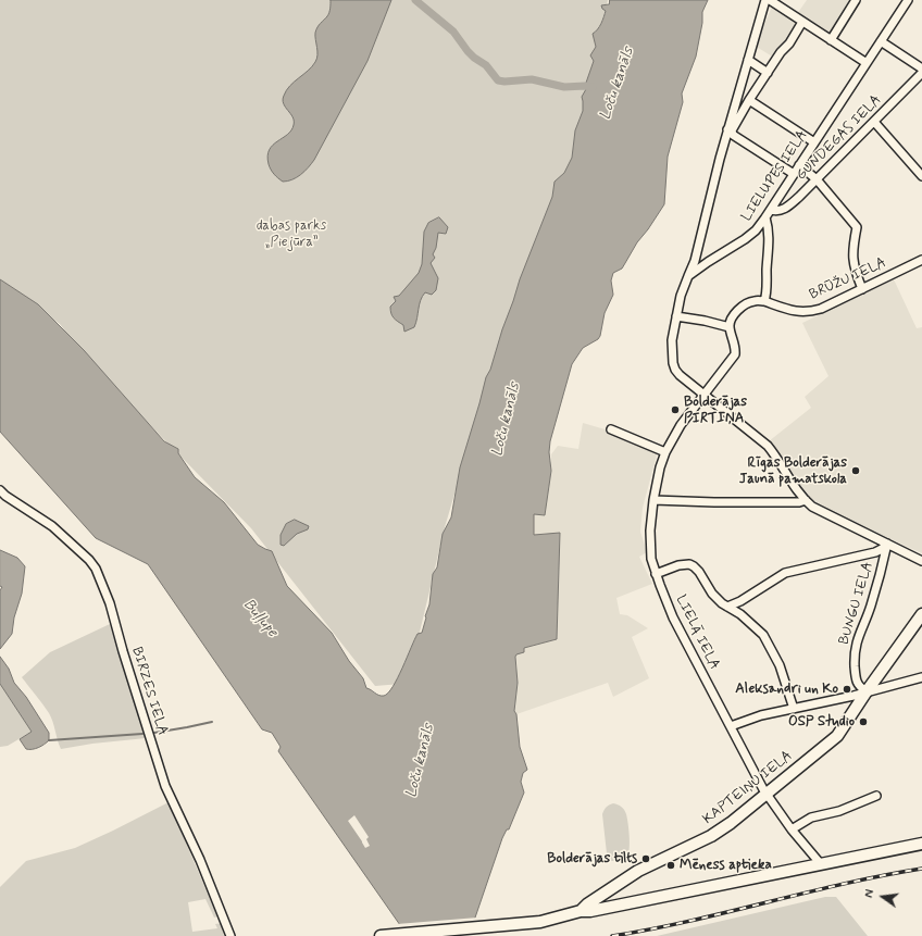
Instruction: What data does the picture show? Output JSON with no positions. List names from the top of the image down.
{
  "streets": {
    "street": [
      "GUNDEGAS IELA",
      "LIELUPES IELA",
      "BRŪŽU IELA",
      "BUNGU IELA",
      "LIELĀ IELA",
      "BIRZES IELA",
      "KAPTEIŅU IELA"
    ]
  },
  "crossings": [
    ["GUNDEGAS IELA", "LIELUPES IELA"],
    ["BUNGU IELA", "KAPTEIŅU IELA"],
    ["LIELĀ IELA", "KAPTEIŅU IELA"]
  ],
  "water": ["Loču kanāls", "Buļļupe"],
  "parks": ["dabas parks „Piejūra”"],
  "places": [
    "Bolderājas PIRTIŅA",
    "Rīgas Bolderājas Jaunā pamatskola",
    "Aleksandri un Ko",
    "OSP Studio",
    "Bolderājas tilts",
    "Mēness aptieka"
  ],
  "north": "left"
}
